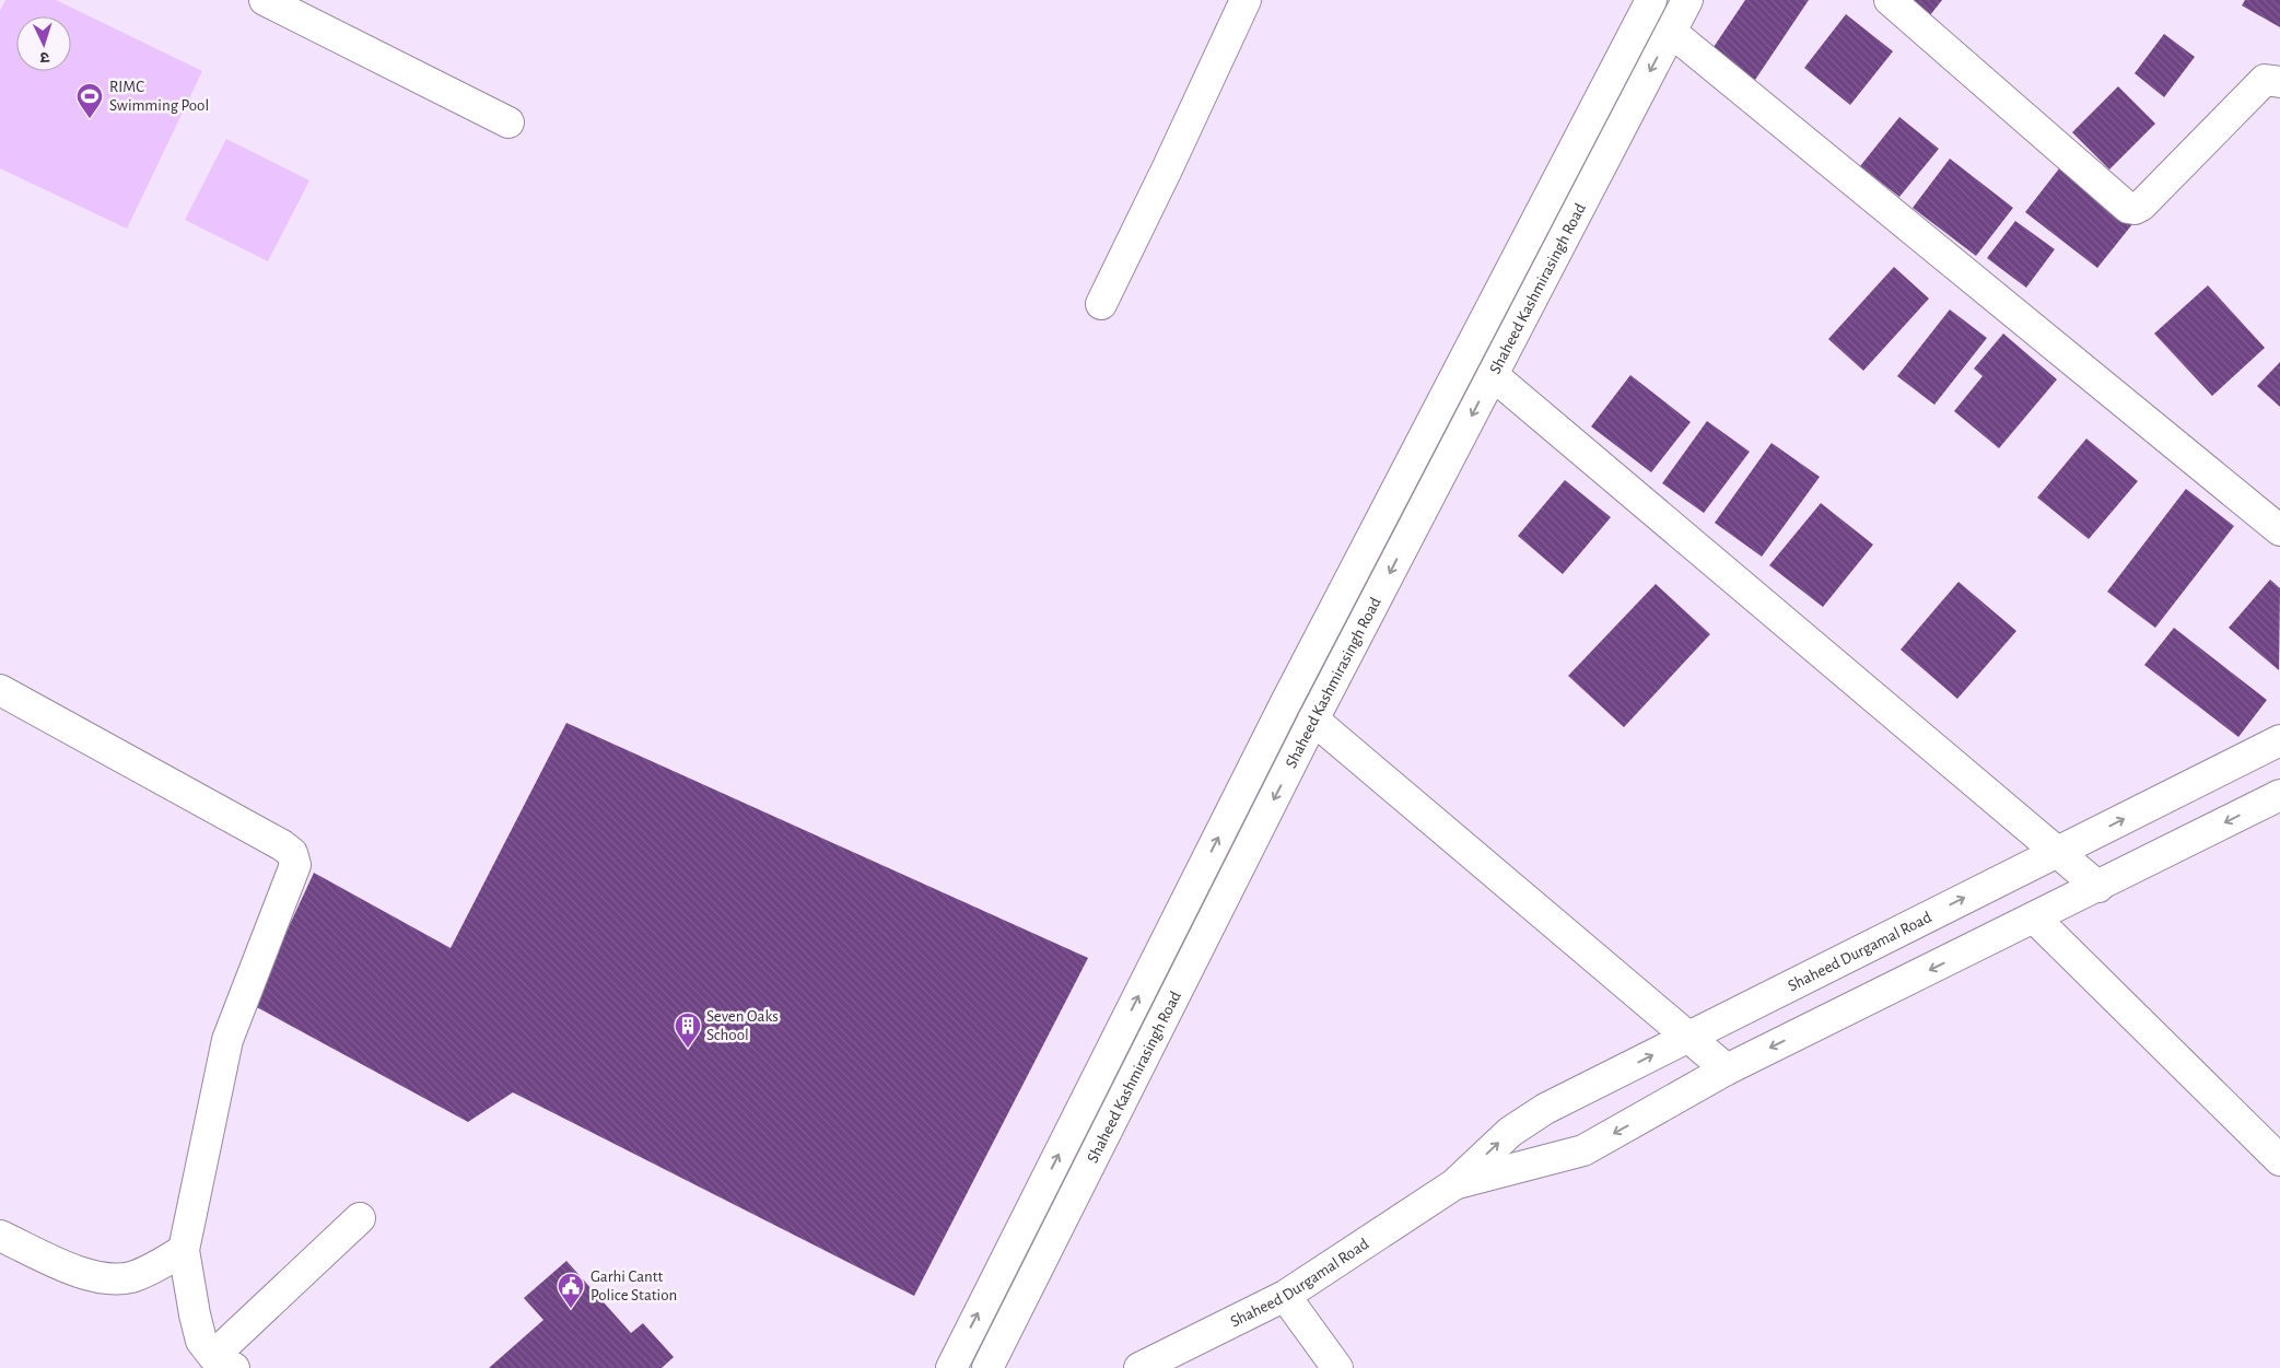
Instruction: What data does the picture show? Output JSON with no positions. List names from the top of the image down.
{
  "streets": {
    "street": ["Shaheed Kashmirasingh Road", "Shaheed Durgamal Road"]
  },
  "places": {
    "sports": ["RIMC Swimming Pool"],
    "building": ["Seven Oaks School"],
    "public building": ["Garhi Cantt Police Station"]
  },
  "north": "bottom"
}
